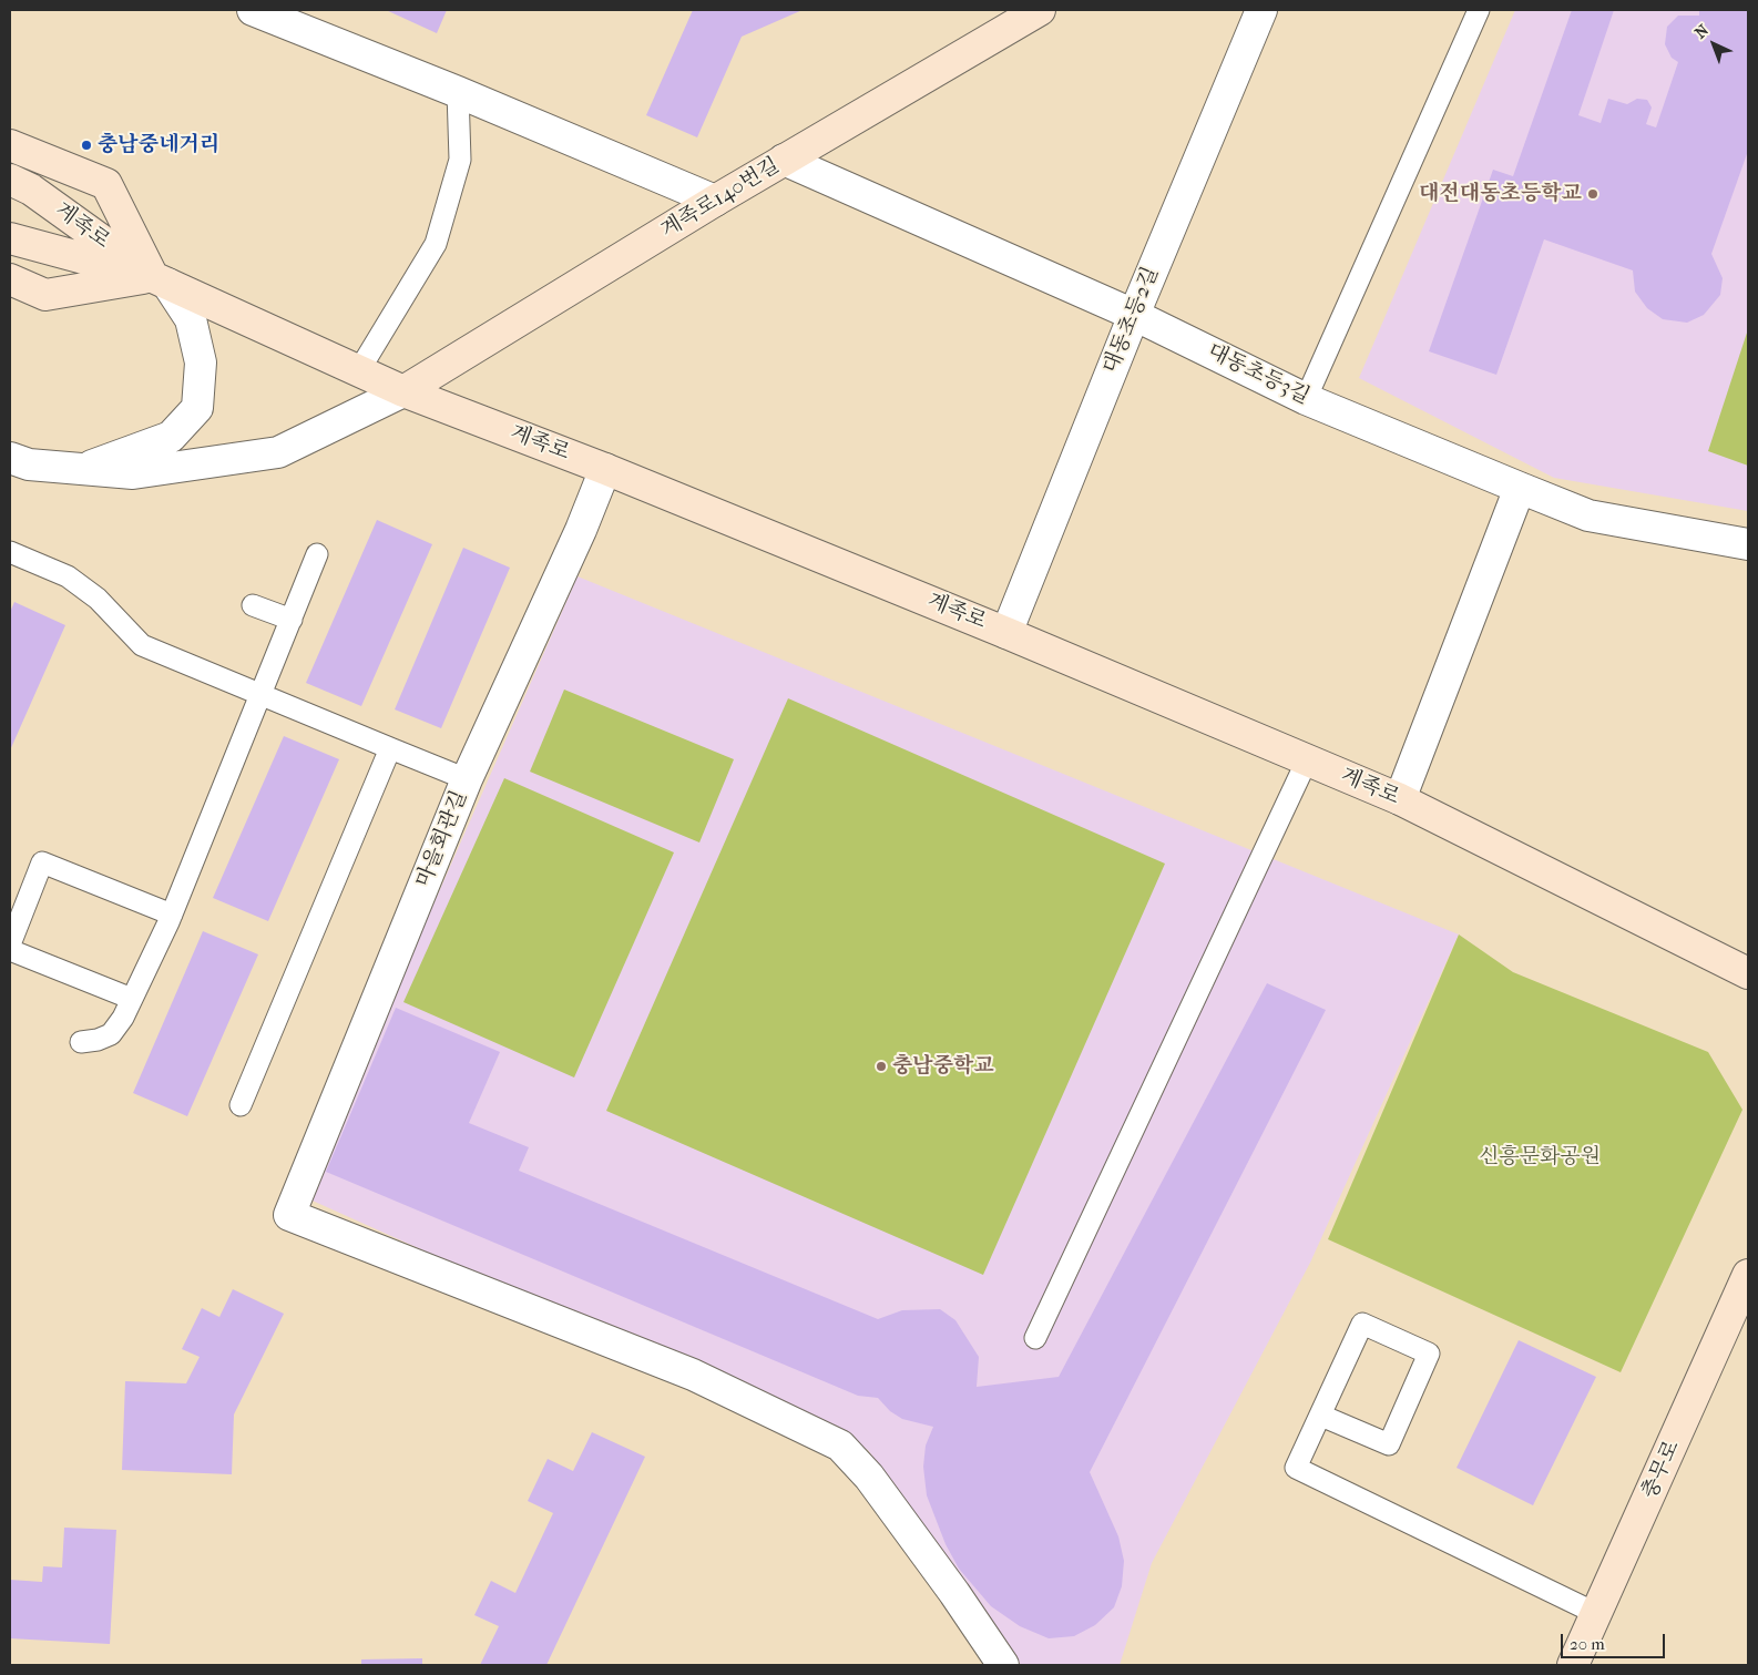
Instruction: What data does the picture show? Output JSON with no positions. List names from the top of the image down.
{
  "streets": {
    "main road": ["계족로140번길", "계족로", "충무로"],
    "street": ["대동초등2길", "대동초등3길", "마을회관길"]
  },
  "crossings": [
    ["계족로140번길", "계족로"],
    ["계족로140번길", "대동초등3길"],
    ["계족로", "대동초등2길"],
    ["계족로", "마을회관길"],
    ["대동초등2길", "대동초등3길"]
  ],
  "parks": ["신흥문화공원"],
  "places": ["충남중네거리", "대전대동초등학교", "충남중학교"],
  "scale_bar": "20 m",
  "north": "top left"
}
